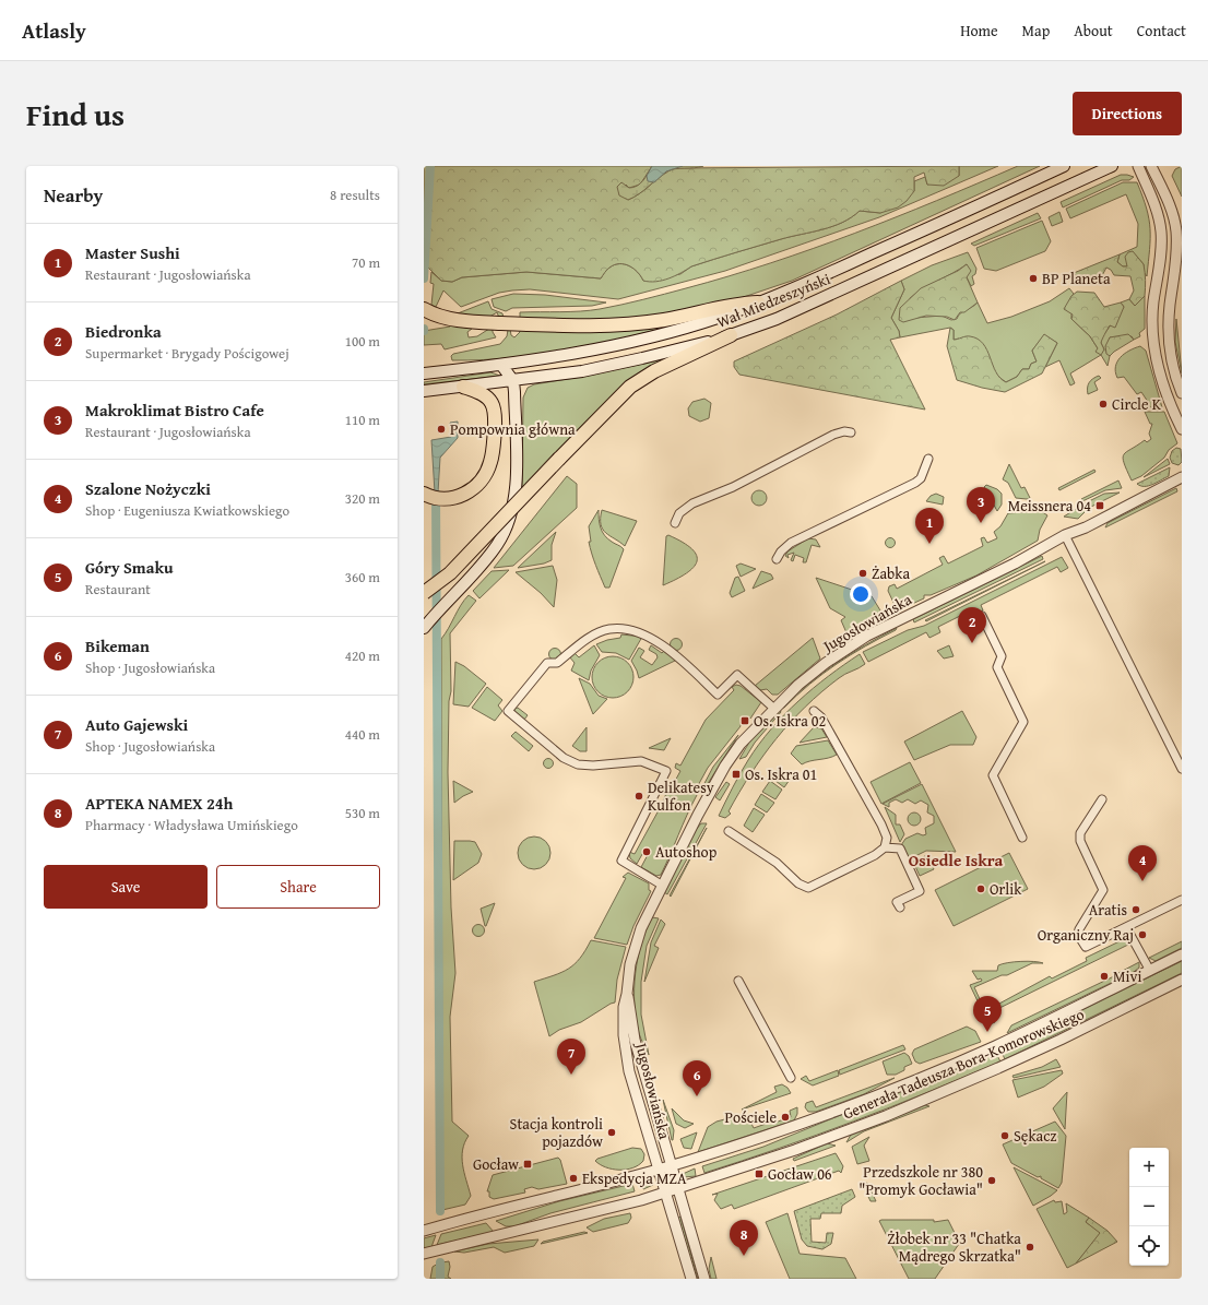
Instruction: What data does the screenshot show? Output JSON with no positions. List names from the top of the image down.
{
  "streets": {
    "main road": ["Wał Miedzeszyński"],
    "street": ["Jugosłowiańska", "Generała Tadeusza Bora-Komorowskiego"]
  },
  "crossings": [
    ["Jugosłowiańska", "Generała Tadeusza Bora-Komorowskiego"]
  ],
  "districts": ["Osiedle Iskra"],
  "places": {
    "other": [
      "BP Planeta",
      "Circle K",
      "Pompownia główna",
      "Żabka",
      "Delikatesy Kulfon",
      "Autoshop",
      "Orlik",
      "Aratis",
      "Organiczny Raj",
      "Mivi",
      "Pościele",
      "Stacja kontroli pojazdów",
      "Sękacz",
      "Ekspedycja MZA",
      "Przedszkole nr 380 \"Promyk Gocławia\"",
      "Żłobek nr 33 \"Chatka Mądrego Skrzatka\""
    ],
    "transit": [
      "Meissnera 04",
      "Os. Iskra 02",
      "Os. Iskra 01",
      "Gocław",
      "Gocław 06"
    ]
  },
  "page": {
    "header": "Atlasly",
    "nav": [
      "Home",
      "Map",
      "About",
      "Contact"
    ],
    "title": "Find us",
    "buttons": [
      "Directions",
      ["Save", "Share"]
    ],
    "heading": ["Nearby", "8 results"],
    "list": [
      {
        "mark": "1",
        "name": "Master Sushi",
        "note": "Restaurant · Jugosłowiańska",
        "value": "70 m"
      },
      {
        "mark": "2",
        "name": "Biedronka",
        "note": "Supermarket · Brygady Pościgowej",
        "value": "100 m"
      },
      {
        "mark": "3",
        "name": "Makroklimat Bistro Cafe",
        "note": "Restaurant · Jugosłowiańska",
        "value": "110 m"
      },
      {
        "mark": "4",
        "name": "Szalone Nożyczki",
        "note": "Shop · Eugeniusza Kwiatkowskiego",
        "value": "320 m"
      },
      {
        "mark": "5",
        "name": "Góry Smaku",
        "note": "Restaurant",
        "value": "360 m"
      },
      {
        "mark": "6",
        "name": "Bikeman",
        "note": "Shop · Jugosłowiańska",
        "value": "420 m"
      },
      {
        "mark": "7",
        "name": "Auto Gajewski",
        "note": "Shop · Jugosłowiańska",
        "value": "440 m"
      },
      {
        "mark": "8",
        "name": "APTEKA NAMEX 24h",
        "note": "Pharmacy · Władysława Umińskiego",
        "value": "530 m"
      }
    ],
    "pins": [
      "3",
      "1",
      "2",
      "4",
      "5",
      "7",
      "6",
      "8"
    ],
    "map_buttons": ["+", "−"]
  }
}
